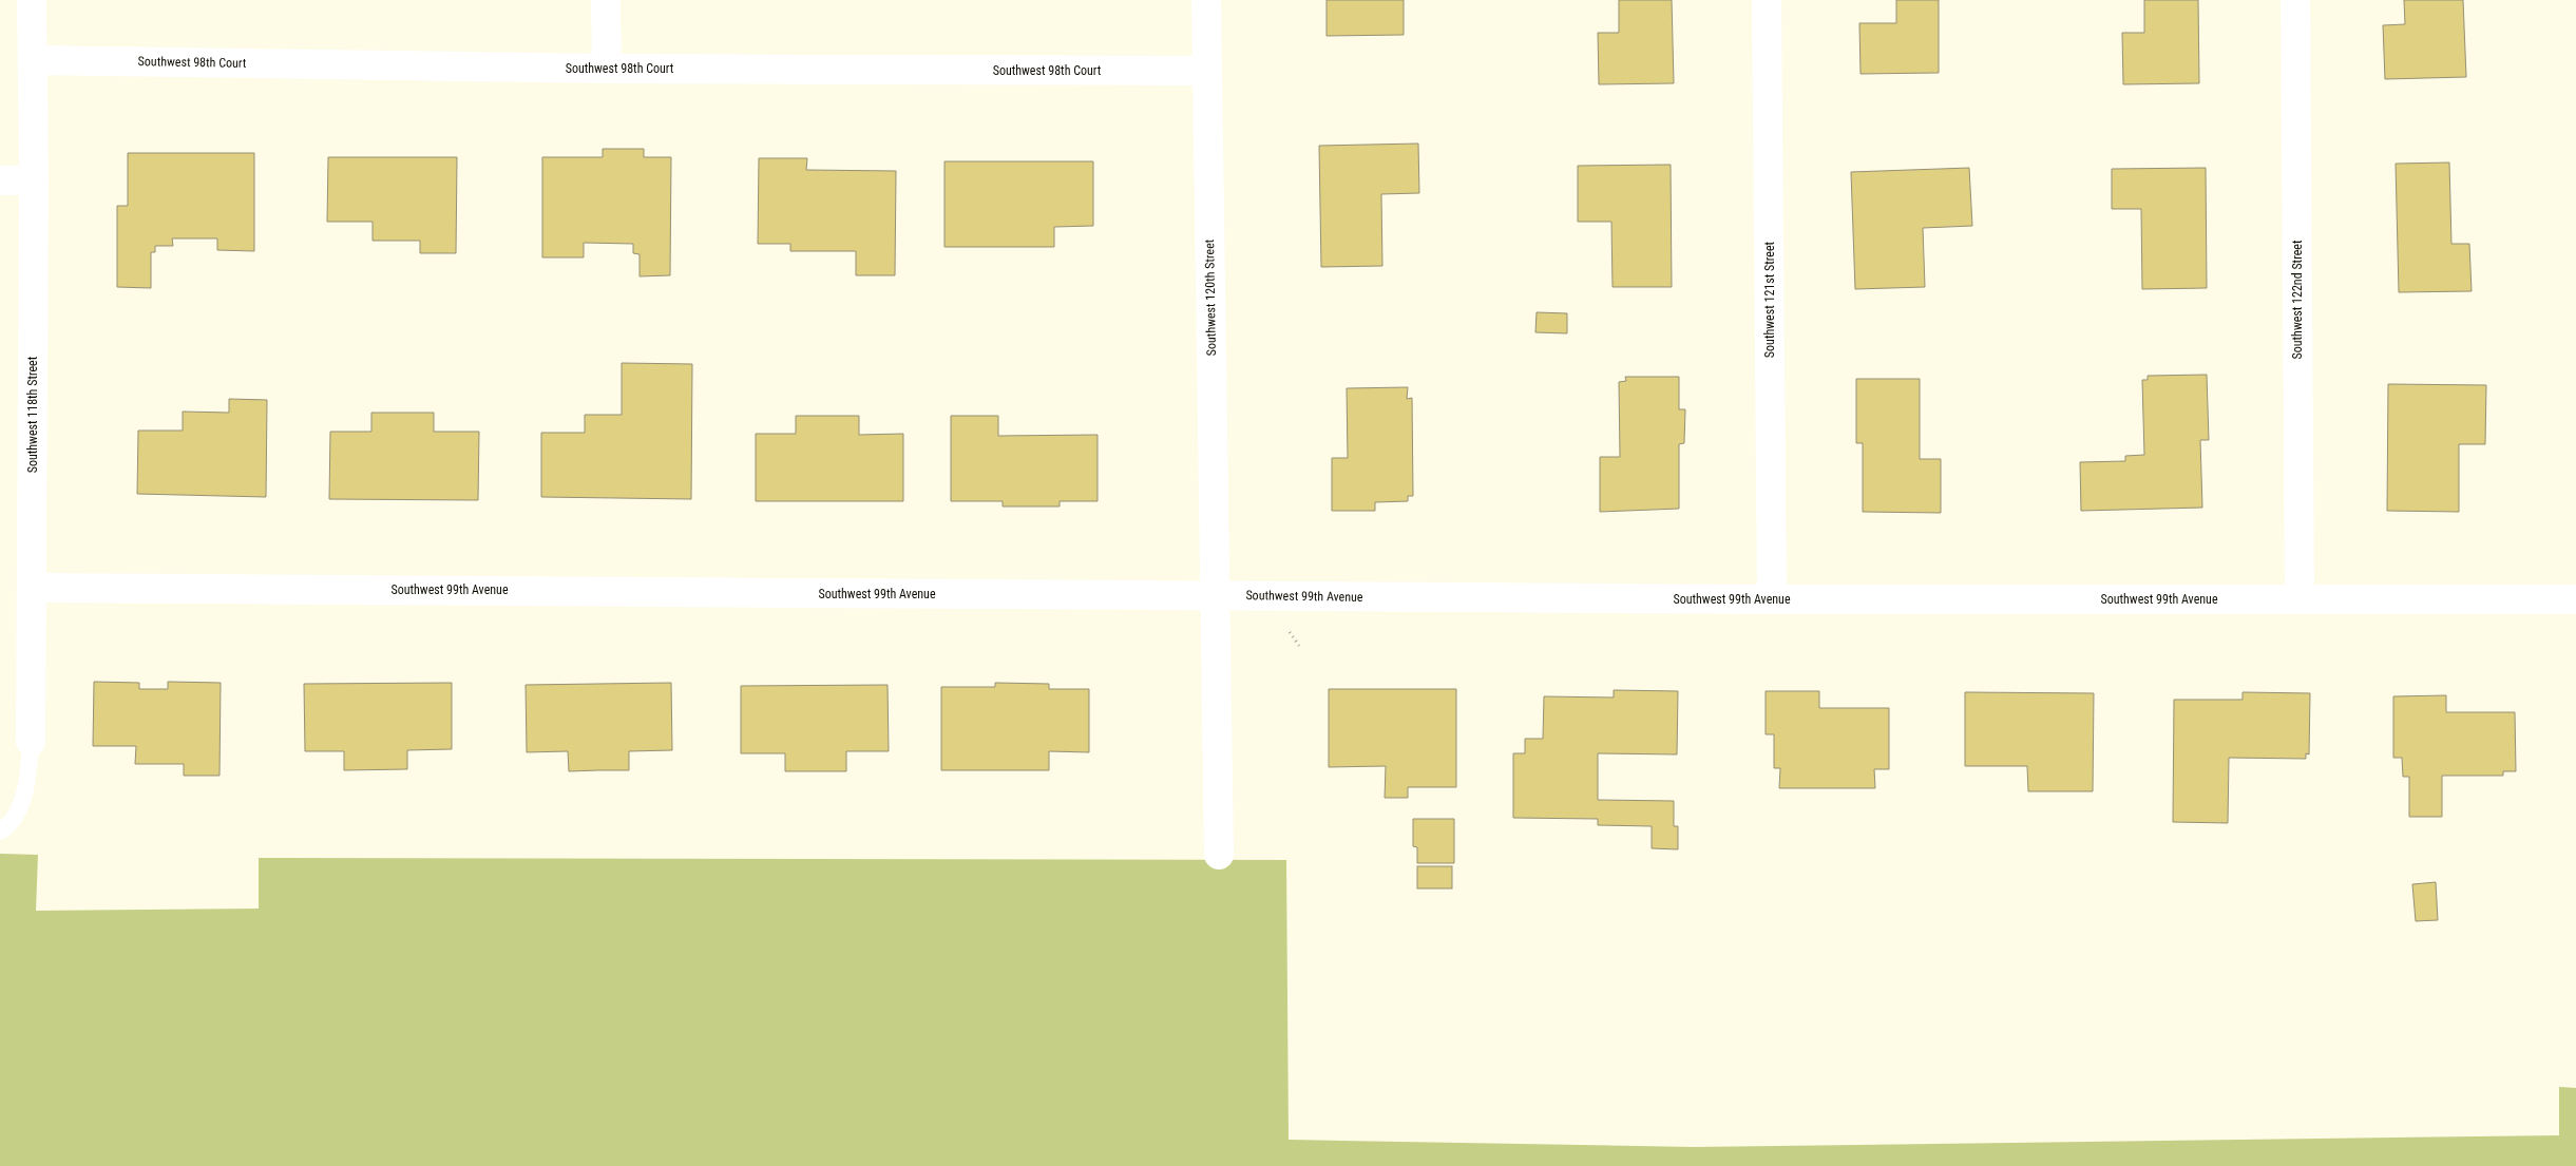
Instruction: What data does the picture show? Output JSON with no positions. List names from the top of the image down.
{
  "streets": {
    "street": [
      "Southwest 98th Court",
      "Southwest 120th Street",
      "Southwest 121st Street",
      "Southwest 122nd Street",
      "Southwest 118th Street",
      "Southwest 99th Avenue"
    ]
  },
  "crossings": [
    ["Southwest 98th Court", "Southwest 120th Street"],
    ["Southwest 98th Court", "Southwest 118th Street"],
    ["Southwest 120th Street", "Southwest 99th Avenue"],
    ["Southwest 121st Street", "Southwest 99th Avenue"],
    ["Southwest 122nd Street", "Southwest 99th Avenue"],
    ["Southwest 118th Street", "Southwest 99th Avenue"]
  ]
}
